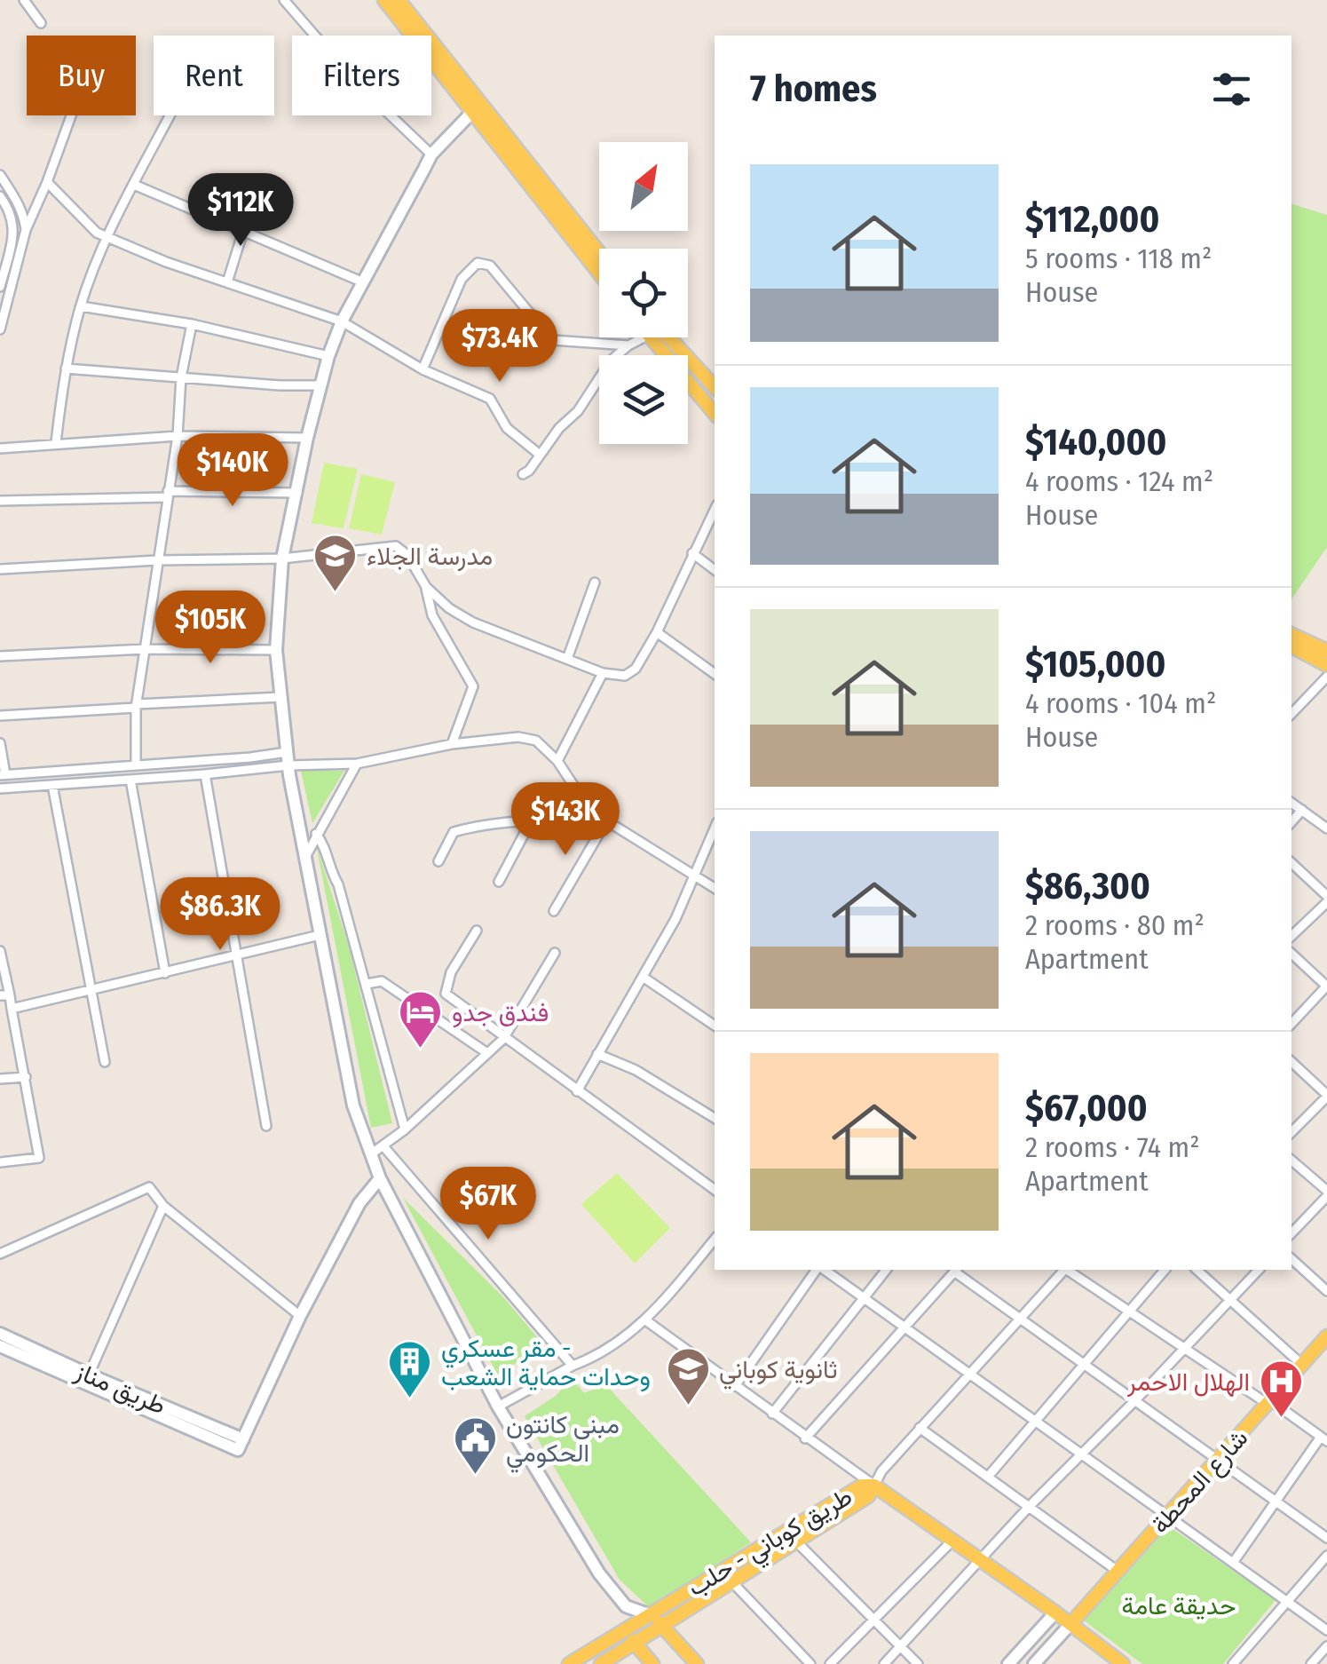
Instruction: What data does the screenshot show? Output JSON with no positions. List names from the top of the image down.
{
  "streets": {
    "main road": ["طريق مناز", "شارع المحطة", "طريق كوباني - حلب"]
  },
  "parks": ["حديقة عامة"],
  "places": {
    "school or university": ["مدرسة الجلاء", "ثانوية كوباني"],
    "hotel": ["فندق جدو"],
    "building": ["مقر عسكري - وحدات حماية الشعب"],
    "hospital": ["الهلال الاحمر"],
    "public building": ["مبنى كانتون الحكومي"]
  },
  "north": "top right",
  "page": {
    "chip": ["Buy", "Rent", "Filters"],
    "heading": "7 homes",
    "list": [
      {
        "name": "$112,000",
        "note": "5 rooms · 118 m² · House"
      },
      {
        "name": "$140,000",
        "note": "4 rooms · 124 m² · House"
      },
      {
        "name": "$105,000",
        "note": "4 rooms · 104 m² · House"
      },
      {
        "name": "$86,300",
        "note": "2 rooms · 80 m² · Apartment"
      },
      {
        "name": "$67,000",
        "note": "2 rooms · 74 m² · Apartment"
      }
    ],
    "price": [
      "$112K",
      "$73.4K",
      "$140K",
      "$105K",
      "$143K",
      "$86.3K",
      "$67K"
    ]
  }
}
